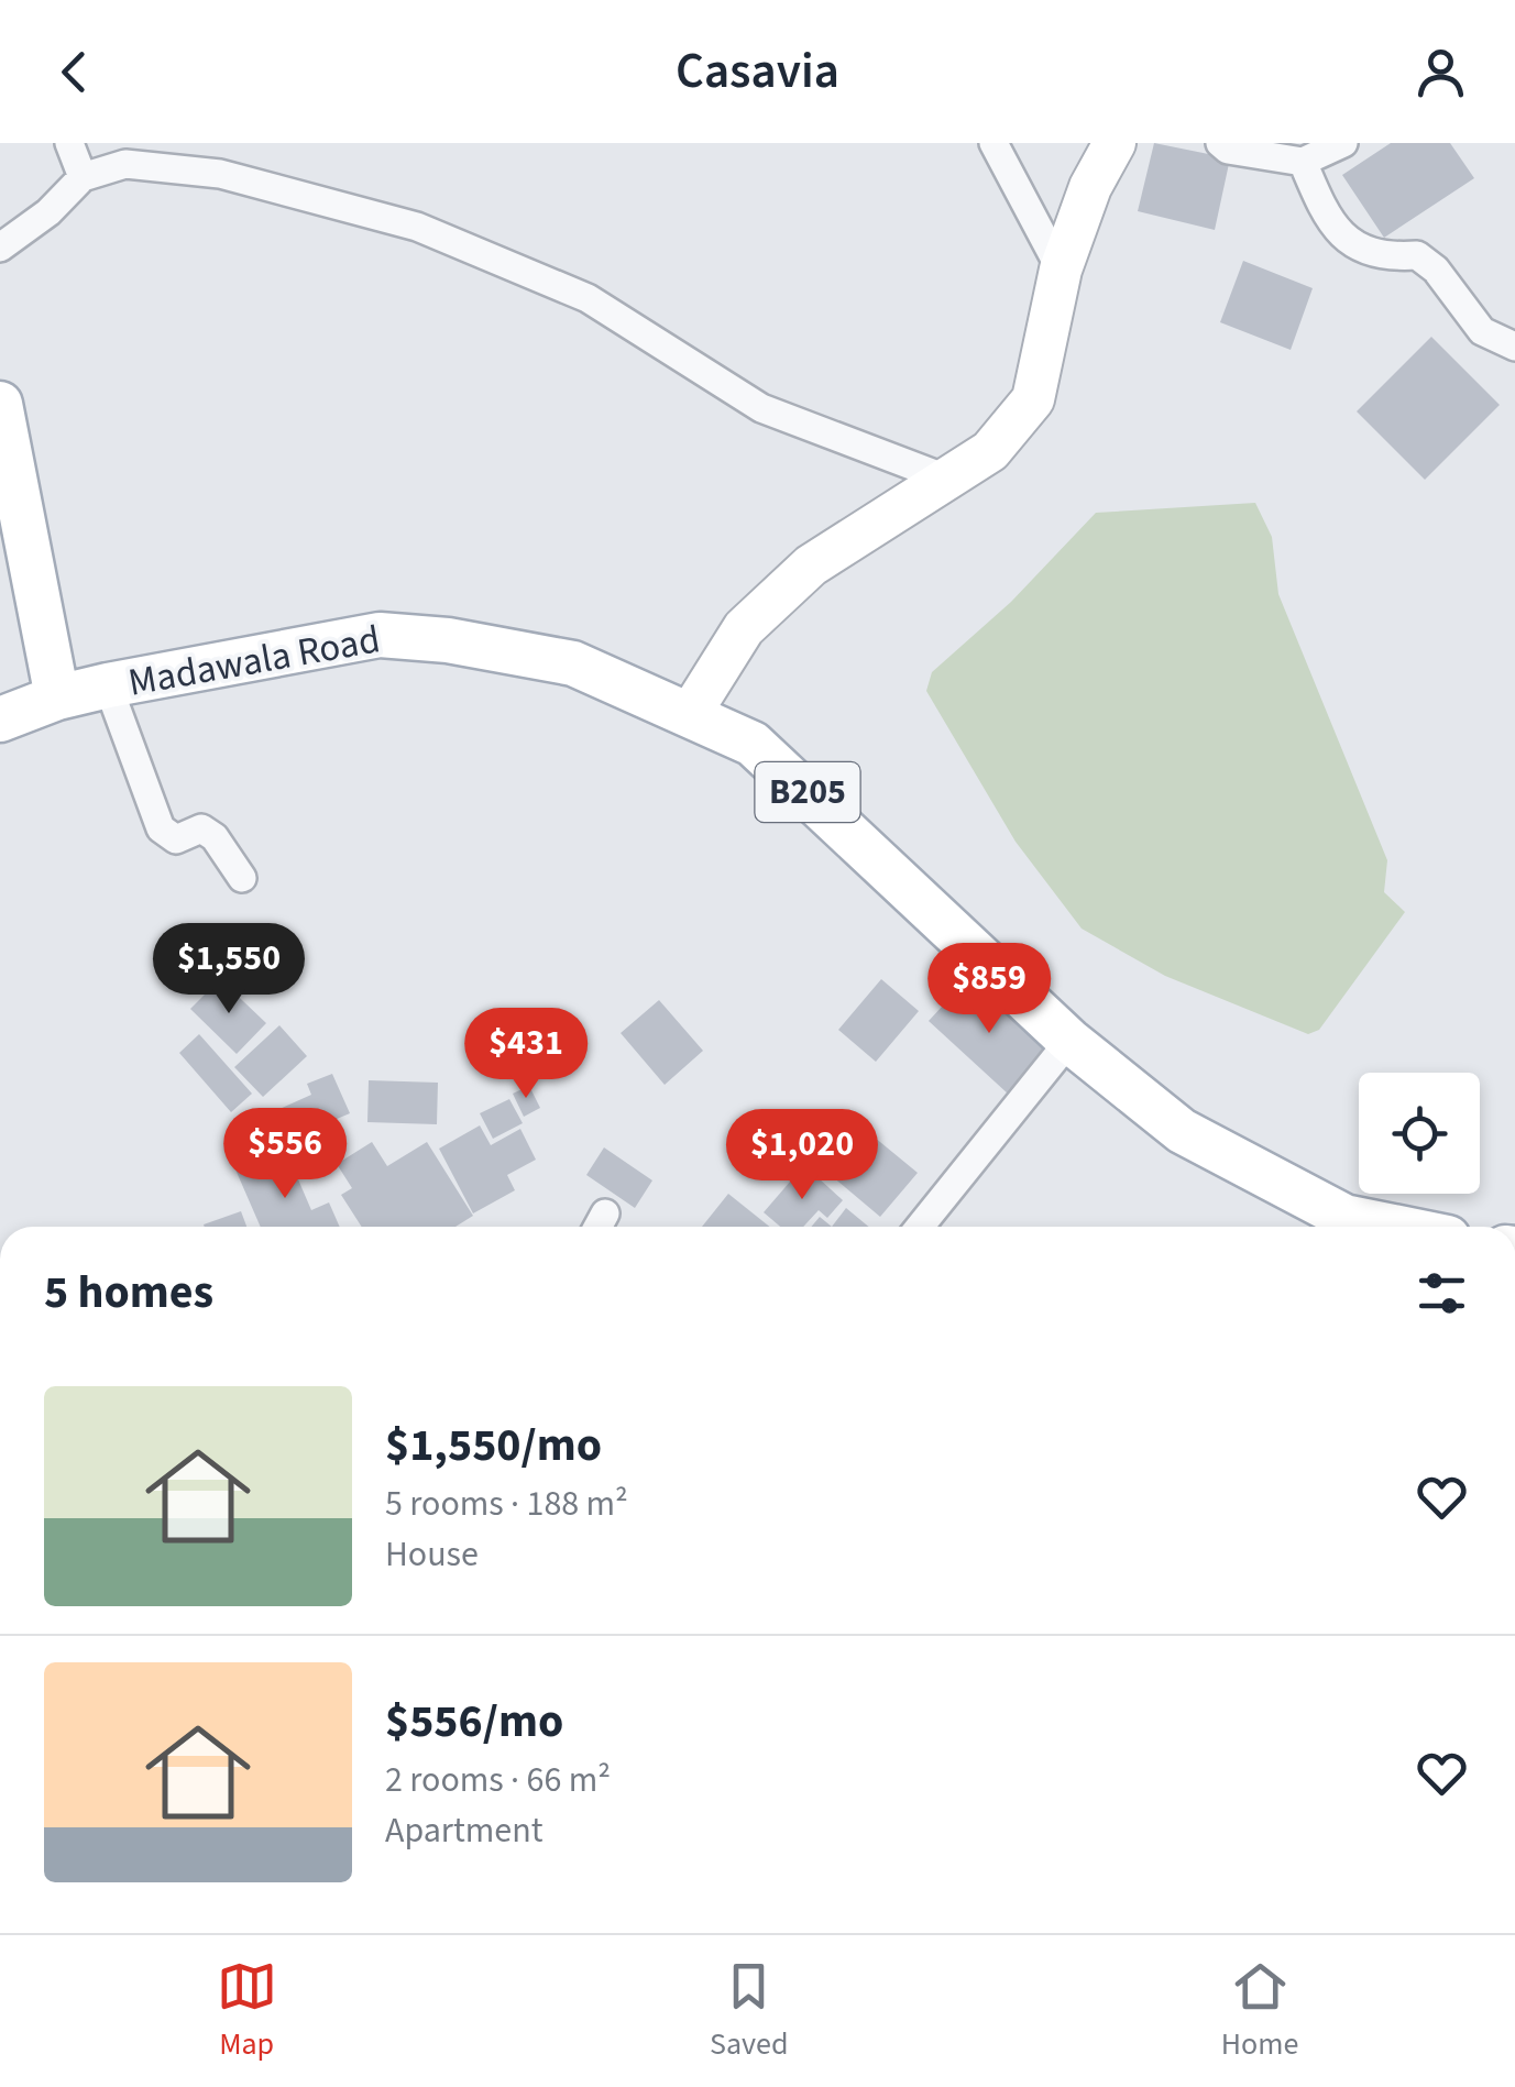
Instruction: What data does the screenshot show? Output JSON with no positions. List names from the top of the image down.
{
  "streets": {
    "main road": ["Madawala Road", "B205"]
  },
  "crossings": [
    ["Madawala Road", "B205"]
  ],
  "page": {
    "header": "Casavia",
    "price": [
      "$1,550",
      "$859",
      "$431",
      "$556",
      "$1,020"
    ],
    "heading": "5 homes",
    "list": [
      {
        "name": "$1,550/mo",
        "note": "5 rooms · 188 m² · House"
      },
      {
        "name": "$556/mo",
        "note": "2 rooms · 66 m² · Apartment"
      }
    ],
    "tabs": ["Map", "Saved", "Home"]
  }
}
